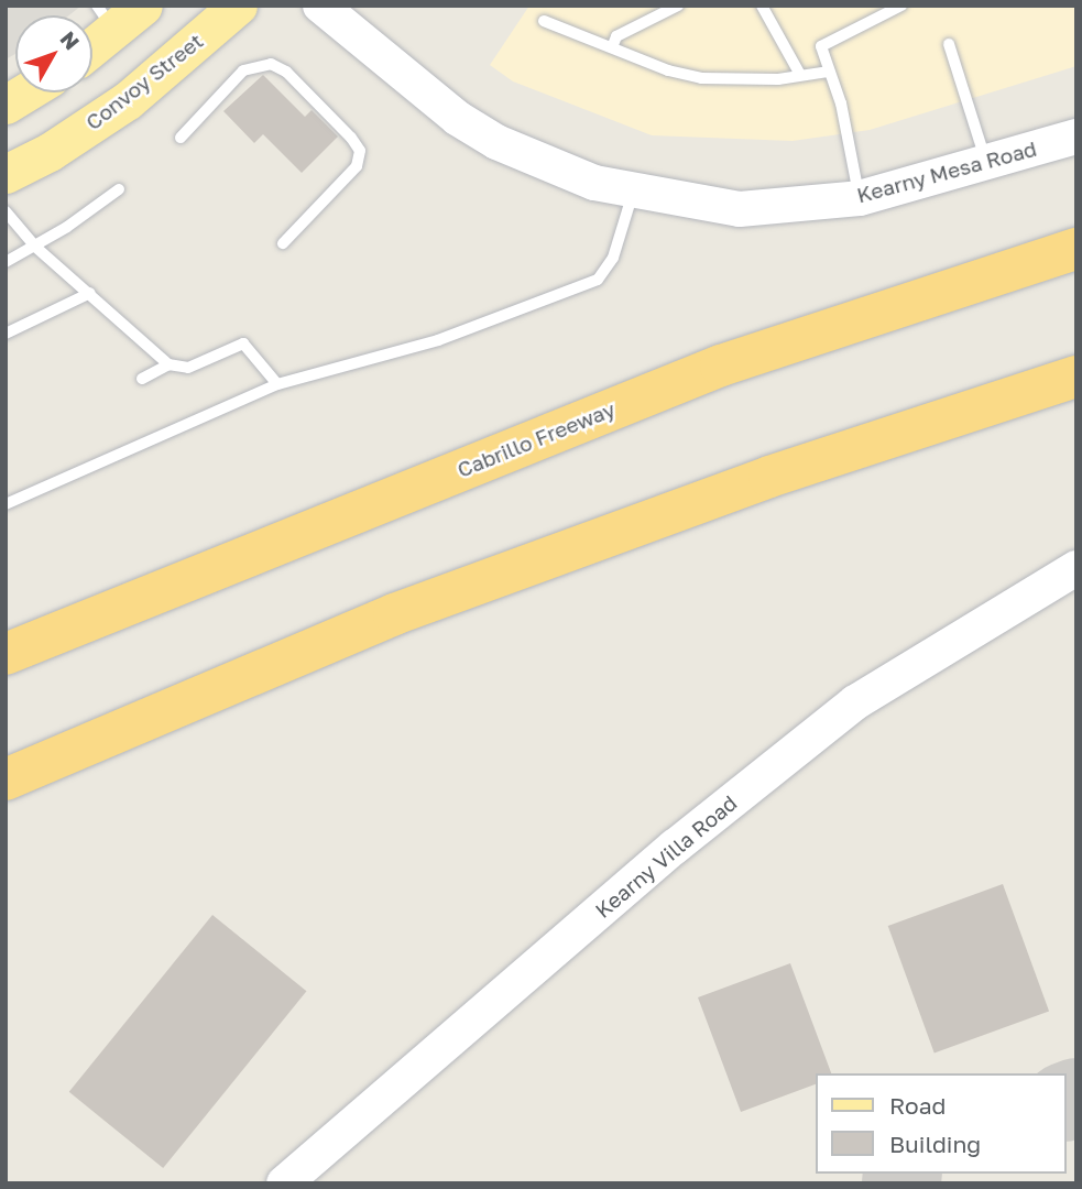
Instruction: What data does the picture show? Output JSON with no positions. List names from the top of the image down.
{
  "streets": {
    "highway": ["Cabrillo Freeway"],
    "main road": ["Convoy Street", "Kearny Mesa Road", "Kearny Villa Road"]
  },
  "legend": ["Road", "Building"],
  "north": "top right"
}
